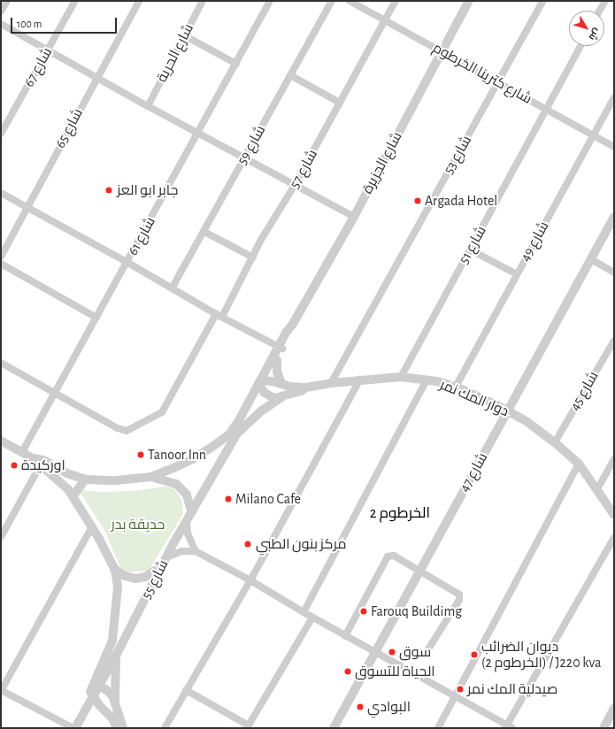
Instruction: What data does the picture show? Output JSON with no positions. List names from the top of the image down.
{
  "streets": {
    "street": [
      "شارع الحرية",
      "شارع 67",
      "شارع كترينا الخرطوم",
      "شارع 65",
      "شارع 59",
      "شارع 53",
      "شارع الجزيرة",
      "شارع 57",
      "شارع 61",
      "شارع 49",
      "شارع 51",
      "شارع 45",
      "دوار المك نمر",
      "شارع 47",
      "شارع 55"
    ]
  },
  "crossings": [
    ["شارع كترينا الخرطوم", "شارع 53"],
    ["شارع كترينا الخرطوم", "شارع الجزيرة"],
    ["شارع كترينا الخرطوم", "شارع 57"],
    ["شارع كترينا الخرطوم", "شارع 49"],
    ["شارع كترينا الخرطوم", "شارع 51"],
    ["شارع 53", "دوار المك نمر"],
    ["شارع الجزيرة", "دوار المك نمر"],
    ["شارع الجزيرة", "شارع 55"],
    ["شارع 57", "شارع 61"],
    ["شارع 49", "دوار المك نمر"],
    ["شارع 51", "دوار المك نمر"],
    ["شارع 45", "دوار المك نمر"],
    ["دوار المك نمر", "شارع 47"],
    ["دوار المك نمر", "شارع 55"]
  ],
  "districts": ["الخرطوم 2"],
  "parks": ["حديقة بدر"],
  "places": [
    "جابر ابو العز",
    "Argada Hotel",
    "Tanoor Inn",
    "اوركيدة",
    "Milano Cafe",
    "مركز بنون الطبي",
    "Farouq Buildimg",
    "سوق",
    "ديوان الضرائب (الخرطوم 2) / J220 kva",
    "الحياة للتسوق",
    "صيدلية المك نمر",
    "البوادي"
  ],
  "scale_bar": "100 m",
  "north": "bottom right"
}
